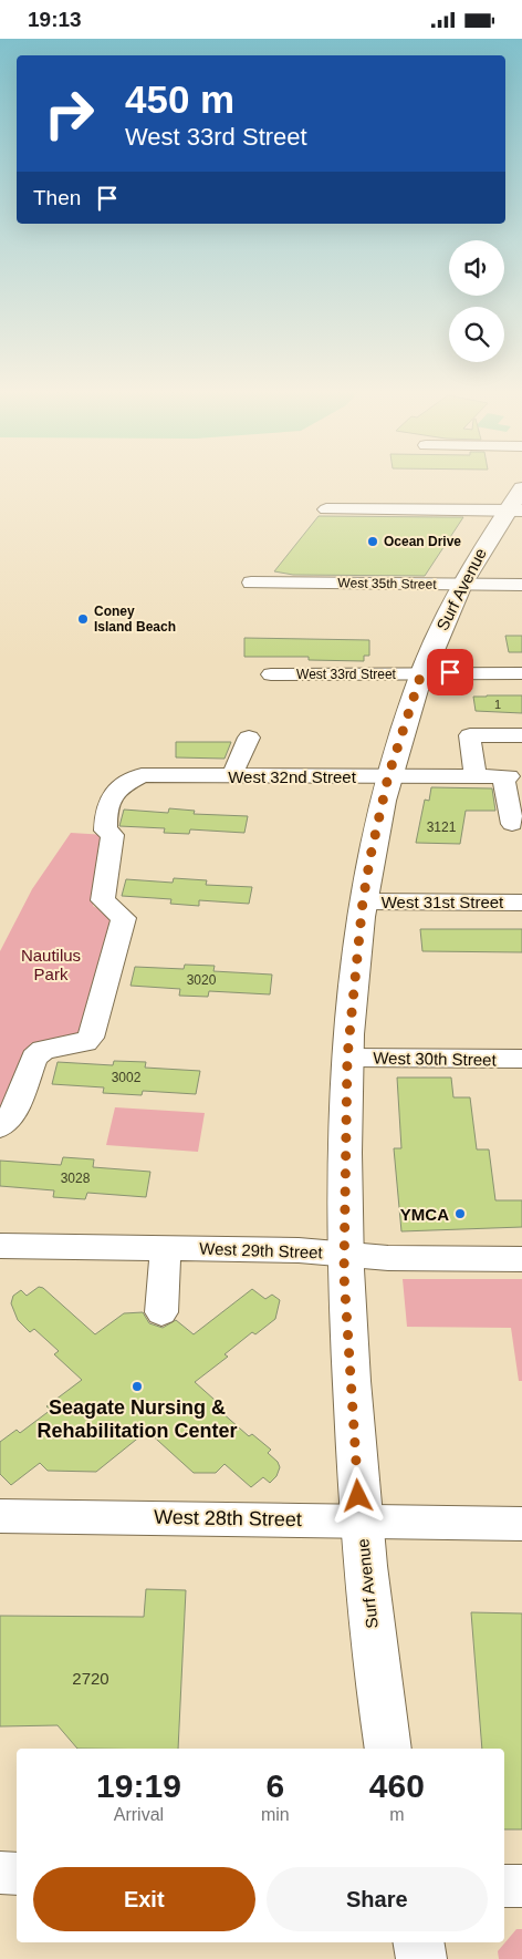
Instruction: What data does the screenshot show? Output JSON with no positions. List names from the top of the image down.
{
  "streets": {
    "main road": ["Surf Avenue"],
    "street": [
      "West 35th Street",
      "West 33rd Street",
      "West 32nd Street",
      "West 31st Street",
      "West 30th Street",
      "West 29th Street",
      "West 28th Street"
    ]
  },
  "crossings": [
    ["West 35th Street", "Surf Avenue"],
    ["Surf Avenue", "West 33rd Street"],
    ["Surf Avenue", "West 32nd Street"],
    ["Surf Avenue", "West 31st Street"],
    ["Surf Avenue", "West 30th Street"],
    ["Surf Avenue", "West 29th Street"],
    ["Surf Avenue", "West 28th Street"]
  ],
  "parks": ["Nautilus Park"],
  "places": [
    "Ocean Drive",
    "Coney Island Beach",
    "YMCA",
    "Seagate Nursing & Rehabilitation Center"
  ],
  "house_numbers": [
    "1",
    "3121",
    "3020",
    "3002",
    "3028",
    "2720"
  ],
  "page": {
    "status": "19:13",
    "turn": ["450 m", "West 33rd Street"],
    "then": "Then",
    "eta": [
      "19:19",
      "Arrival",
      "6",
      "min",
      "460",
      "m"
    ],
    "buttons": ["Exit", "Share"]
  }
}
